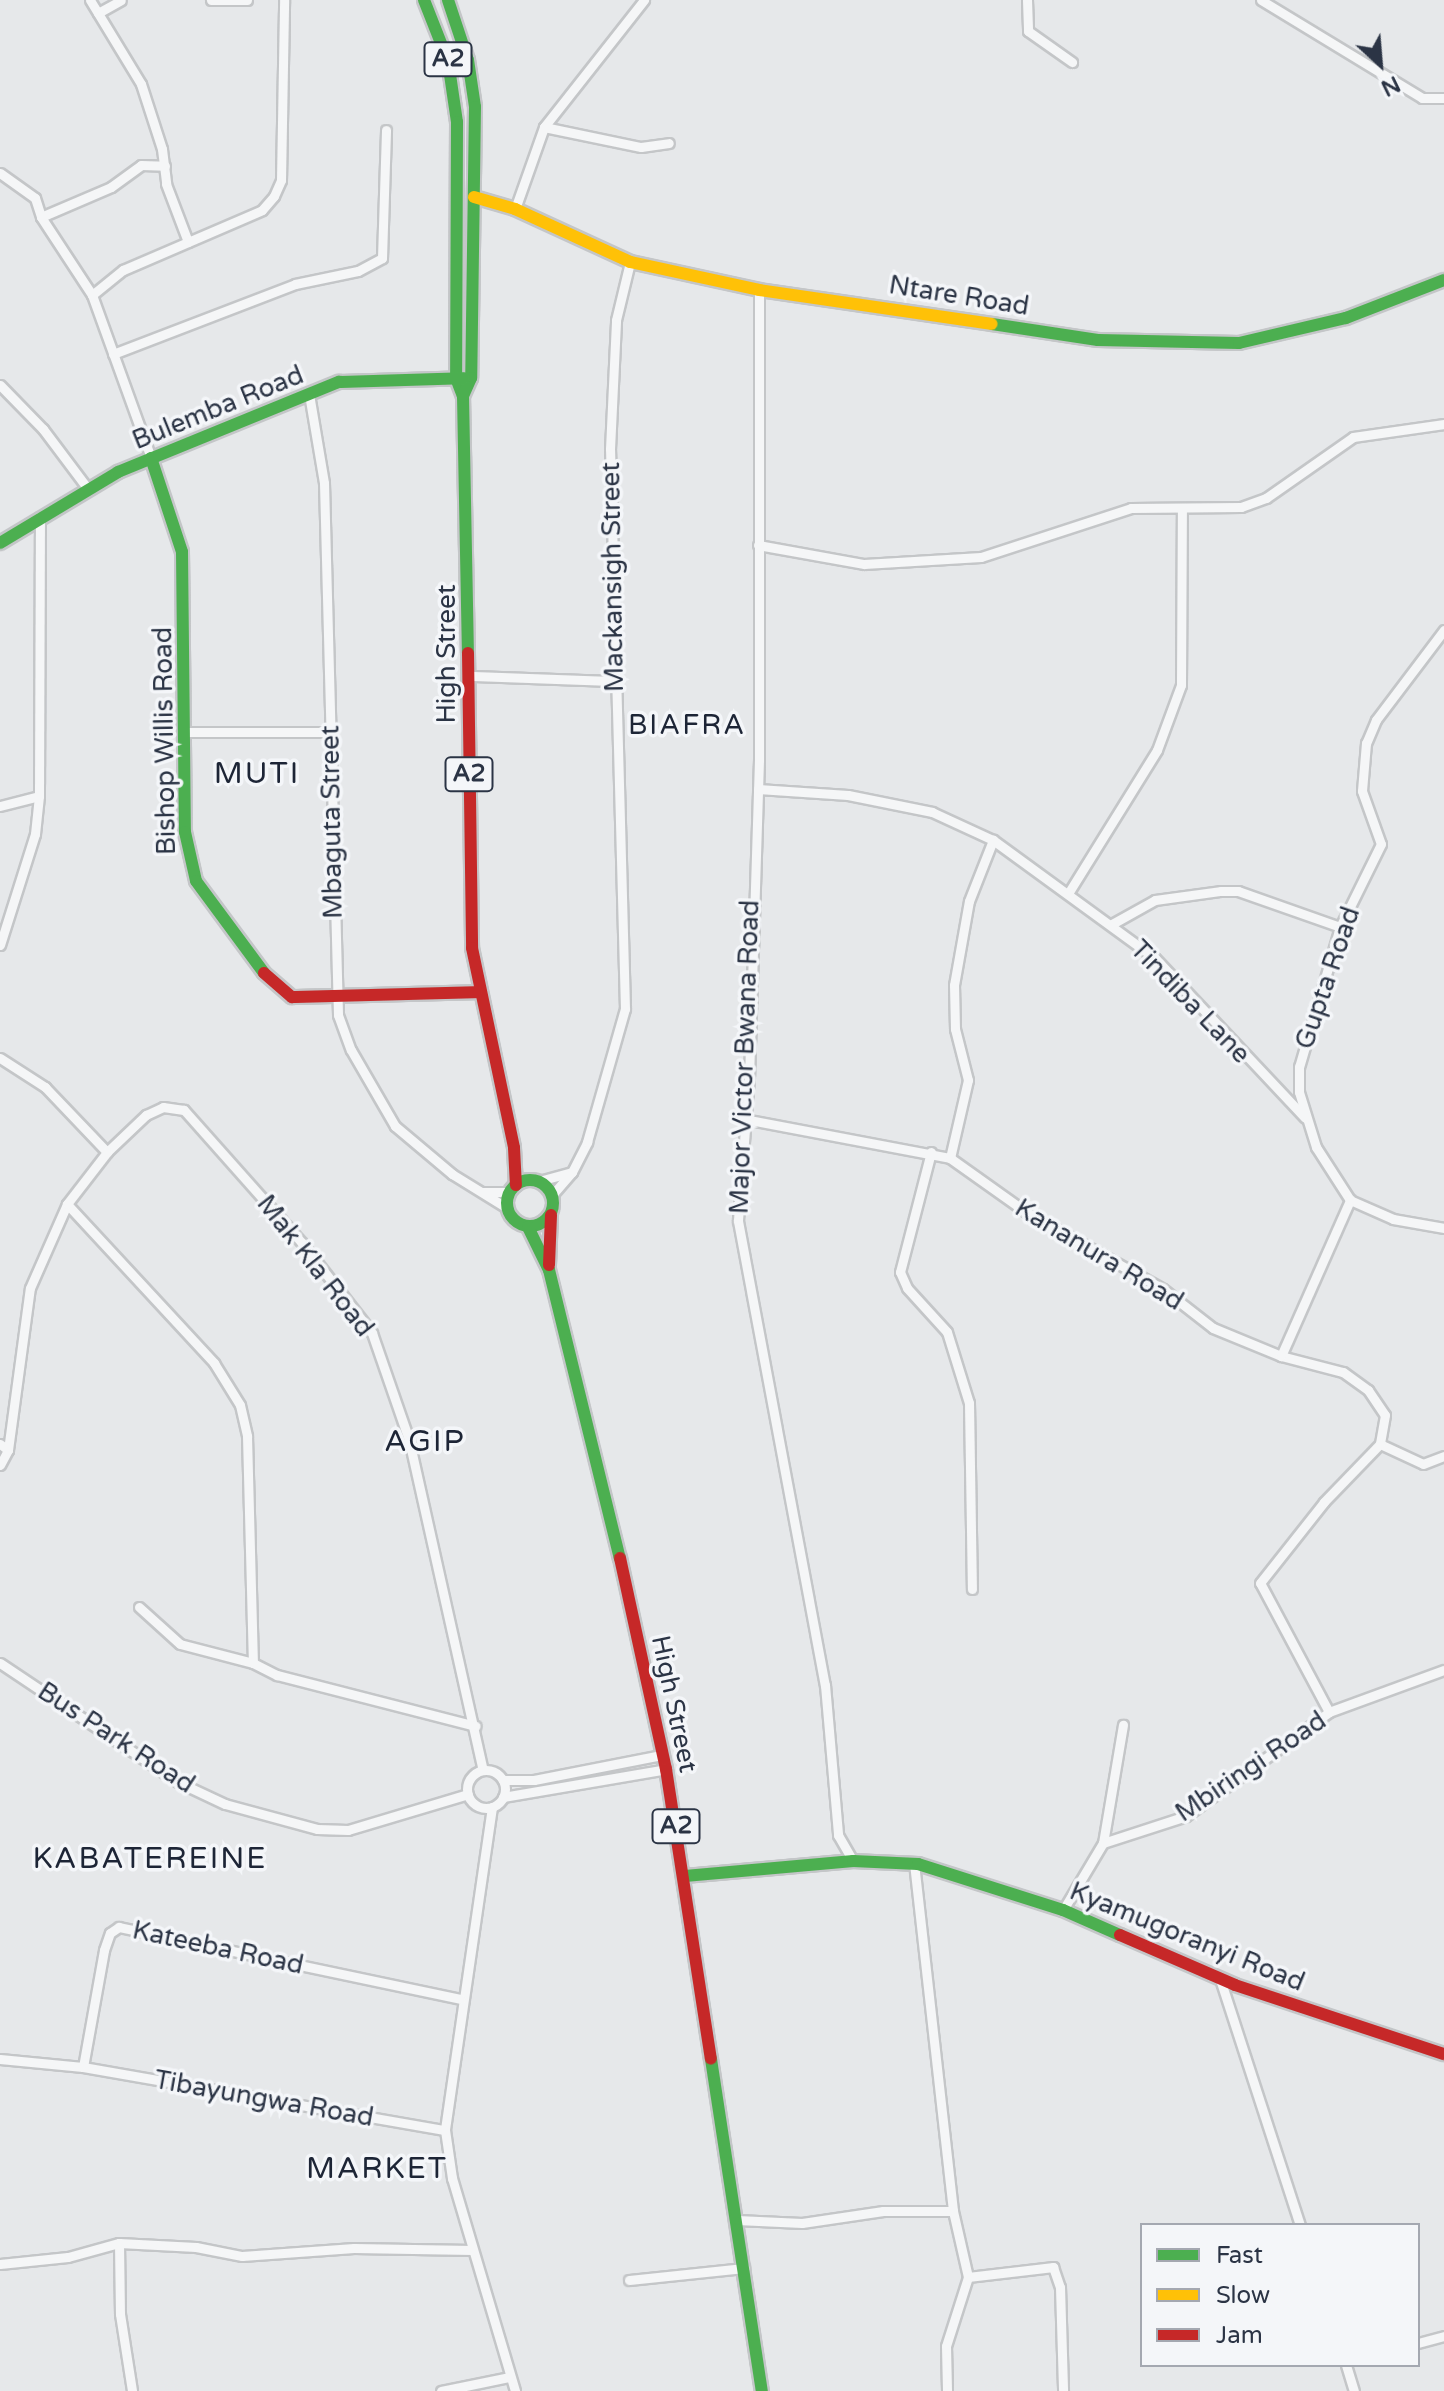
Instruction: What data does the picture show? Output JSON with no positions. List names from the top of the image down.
{
  "streets": {
    "main road": [
      "A2",
      "Ntare Road",
      "Bulemba Road",
      "High Street",
      "Bishop Willis Road",
      "Kyamugoranyi Road"
    ],
    "street": [
      "Mackansigh Street",
      "Mbaguta Street",
      "Gupta Road",
      "Tindiba Lane",
      "Major Victor Bwana Road",
      "Kananura Road",
      "Mak Kla Road",
      "Bus Park Road",
      "Mbiringi Road",
      "Kateeba Road",
      "Tibayungwa Road"
    ]
  },
  "crossings": [
    ["A2", "Mackansigh Street"],
    ["A2", "High Street"],
    ["A2", "Mbaguta Street"],
    ["Ntare Road", "Mackansigh Street"],
    ["Ntare Road", "High Street"],
    ["Ntare Road", "Major Victor Bwana Road"],
    ["Bulemba Road", "High Street"],
    ["Bulemba Road", "Bishop Willis Road"],
    ["Bulemba Road", "Mbaguta Street"],
    ["Mackansigh Street", "High Street"],
    ["Mackansigh Street", "Mbaguta Street"],
    ["High Street", "Bishop Willis Road"],
    ["High Street", "Mbaguta Street"],
    ["High Street", "Kyamugoranyi Road"],
    ["Bishop Willis Road", "Mbaguta Street"],
    ["Gupta Road", "Tindiba Lane"],
    ["Tindiba Lane", "Major Victor Bwana Road"],
    ["Major Victor Bwana Road", "Kananura Road"],
    ["Major Victor Bwana Road", "Kyamugoranyi Road"],
    ["Mak Kla Road", "Bus Park Road"],
    ["Kateeba Road", "Tibayungwa Road"]
  ],
  "districts": [
    "BIAFRA",
    "MUTI",
    "AGIP",
    "KABATEREINE",
    "MARKET"
  ],
  "legend": ["Fast", "Slow", "Jam"],
  "north": "bottom right"
}
